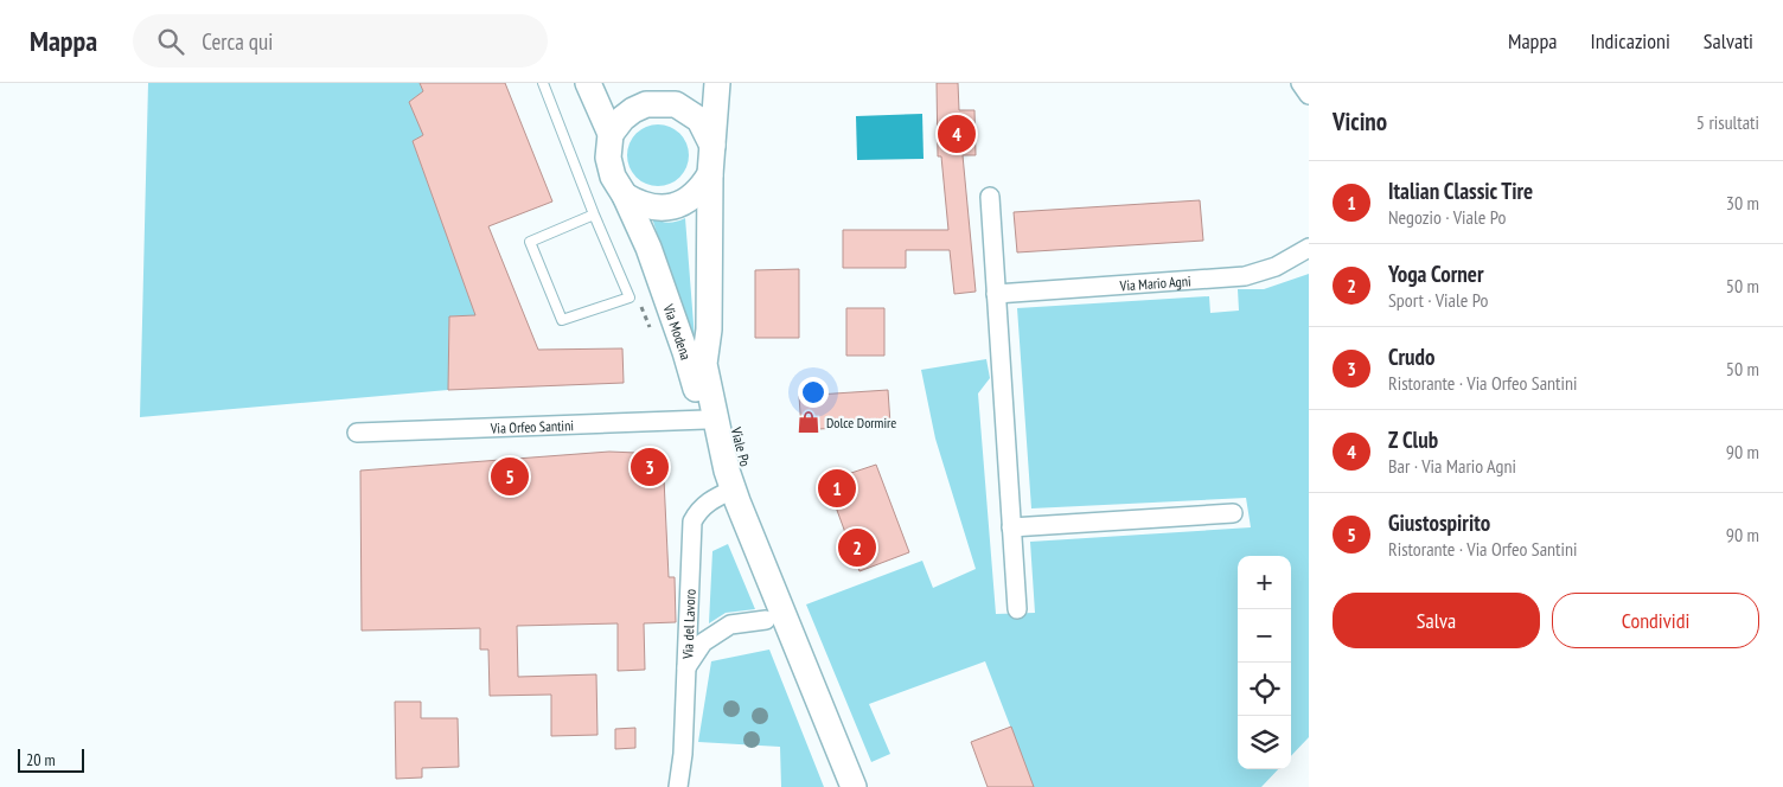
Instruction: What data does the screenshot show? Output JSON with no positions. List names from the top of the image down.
{
  "streets": {
    "main road": ["Via Modena", "Viale Po"],
    "street": ["Via Mario Agni", "Via Orfeo Santini", "Via del Lavoro"]
  },
  "crossings": [
    ["Via Modena", "Via Orfeo Santini"],
    ["Via Modena", "Viale Po"],
    ["Via Modena", "Via del Lavoro"],
    ["Viale Po", "Via del Lavoro"]
  ],
  "places": {
    "shop": ["Dolce Dormire"]
  },
  "scale_bar": "20 m",
  "page": {
    "header": "Mappa",
    "search": "Cerca qui",
    "nav": ["Mappa", "Indicazioni", "Salvati"],
    "heading": ["Vicino", "5 risultati"],
    "pins": [
      "4",
      "3",
      "5",
      "1",
      "2"
    ],
    "list": [
      {
        "mark": "1",
        "name": "Italian Classic Tire",
        "note": "Negozio · Viale Po",
        "value": "30 m"
      },
      {
        "mark": "2",
        "name": "Yoga Corner",
        "note": "Sport · Viale Po",
        "value": "50 m"
      },
      {
        "mark": "3",
        "name": "Crudo",
        "note": "Ristorante · Via Orfeo Santini",
        "value": "50 m"
      },
      {
        "mark": "4",
        "name": "Z Club",
        "note": "Bar · Via Mario Agni",
        "value": "90 m"
      },
      {
        "mark": "5",
        "name": "Giustospirito",
        "note": "Ristorante · Via Orfeo Santini",
        "value": "90 m"
      }
    ],
    "map_buttons": ["+", "−"],
    "buttons": ["Salva", "Condividi"],
    "scale": "20 m"
  }
}
